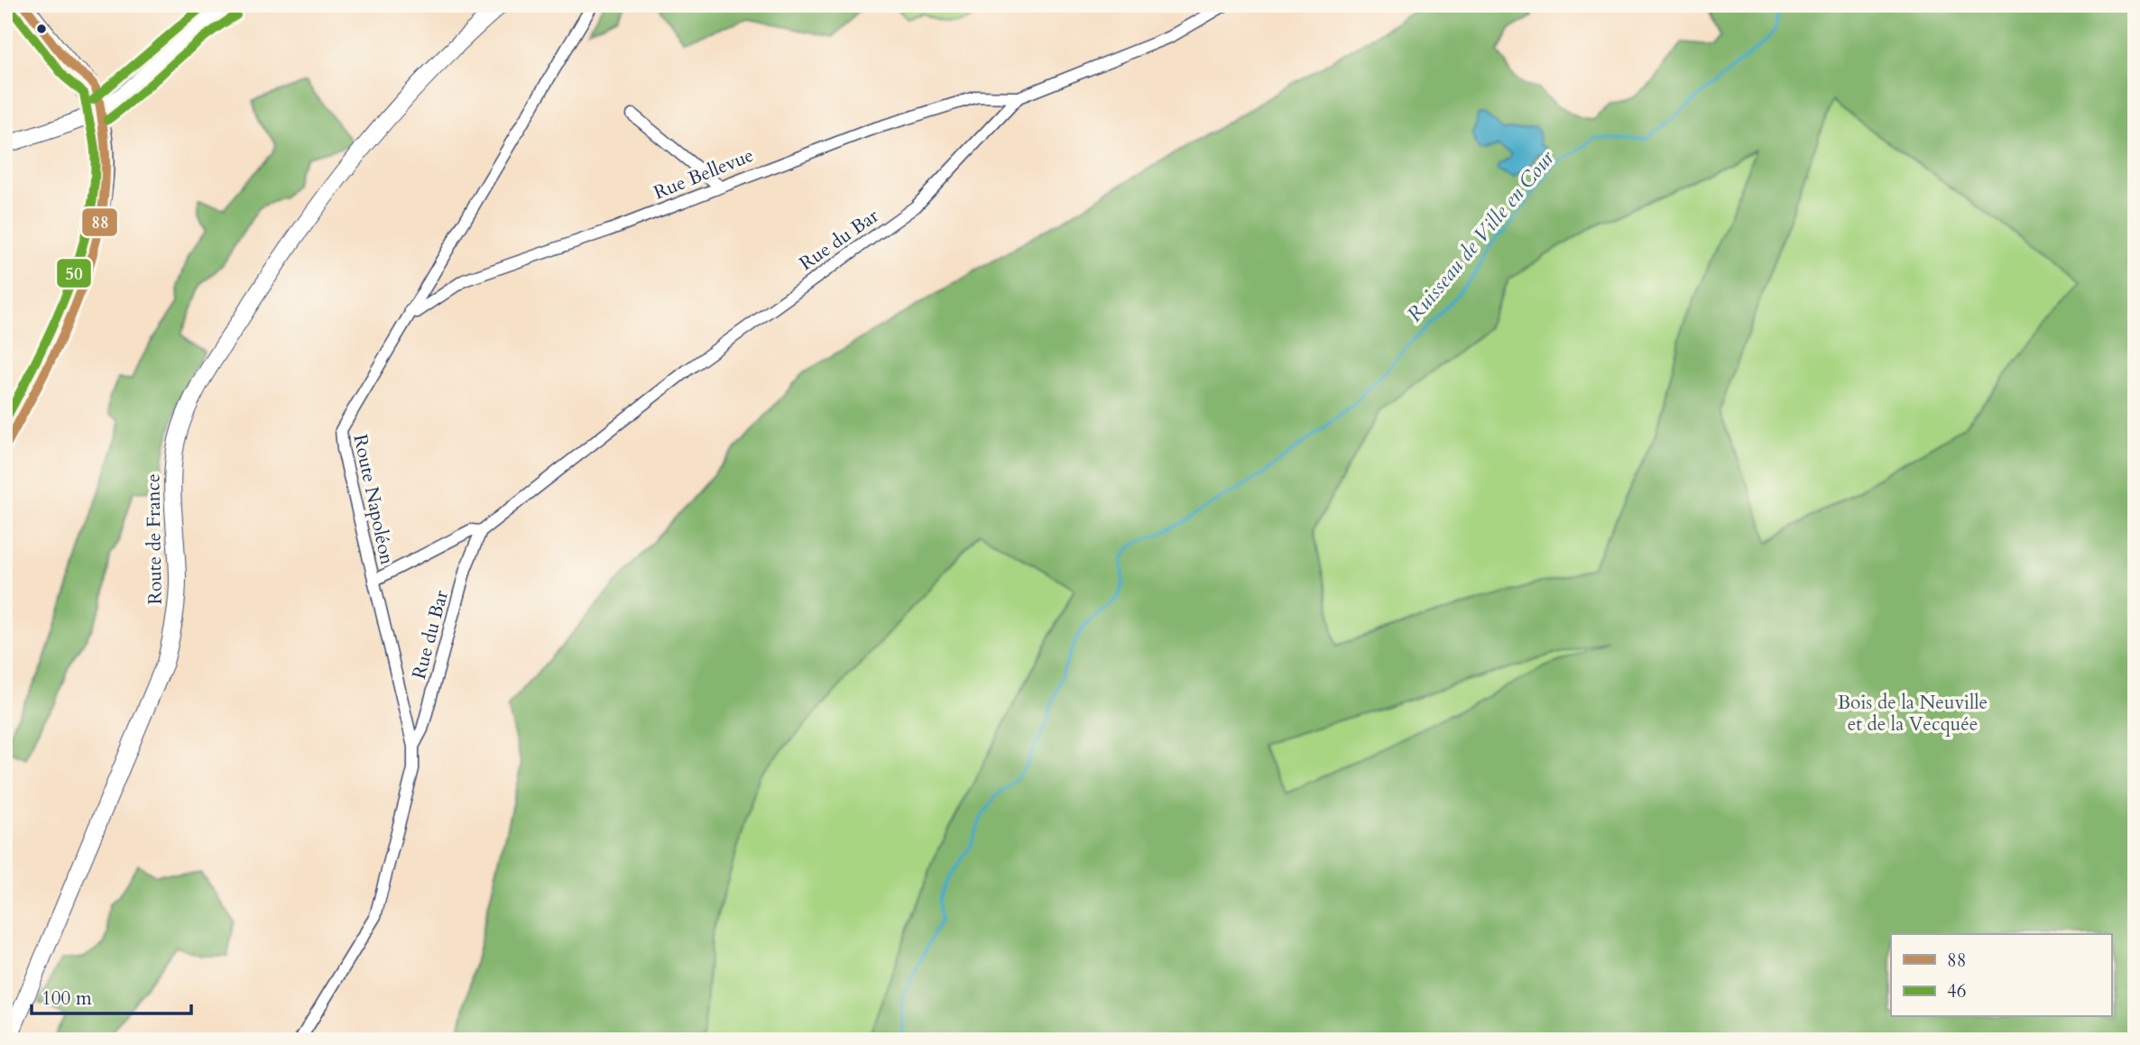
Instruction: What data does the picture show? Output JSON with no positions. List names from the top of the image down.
{
  "streets": {
    "main road": ["Route de France"],
    "street": ["Rue Bellevue", "Rue du Bar", "Route Napoléon"]
  },
  "crossings": [
    ["Rue Bellevue", "Rue du Bar"],
    ["Rue Bellevue", "Route Napoléon"],
    ["Rue du Bar", "Route Napoléon"]
  ],
  "water": ["Ruisseau de Ville en Cour"],
  "parks": ["Bois de la Neuville et de la Vecquée"],
  "lines": ["transit line 88", "transit line 50", "transit line 46"],
  "legend": ["88", "46"],
  "scale_bar": "100 m"
}
